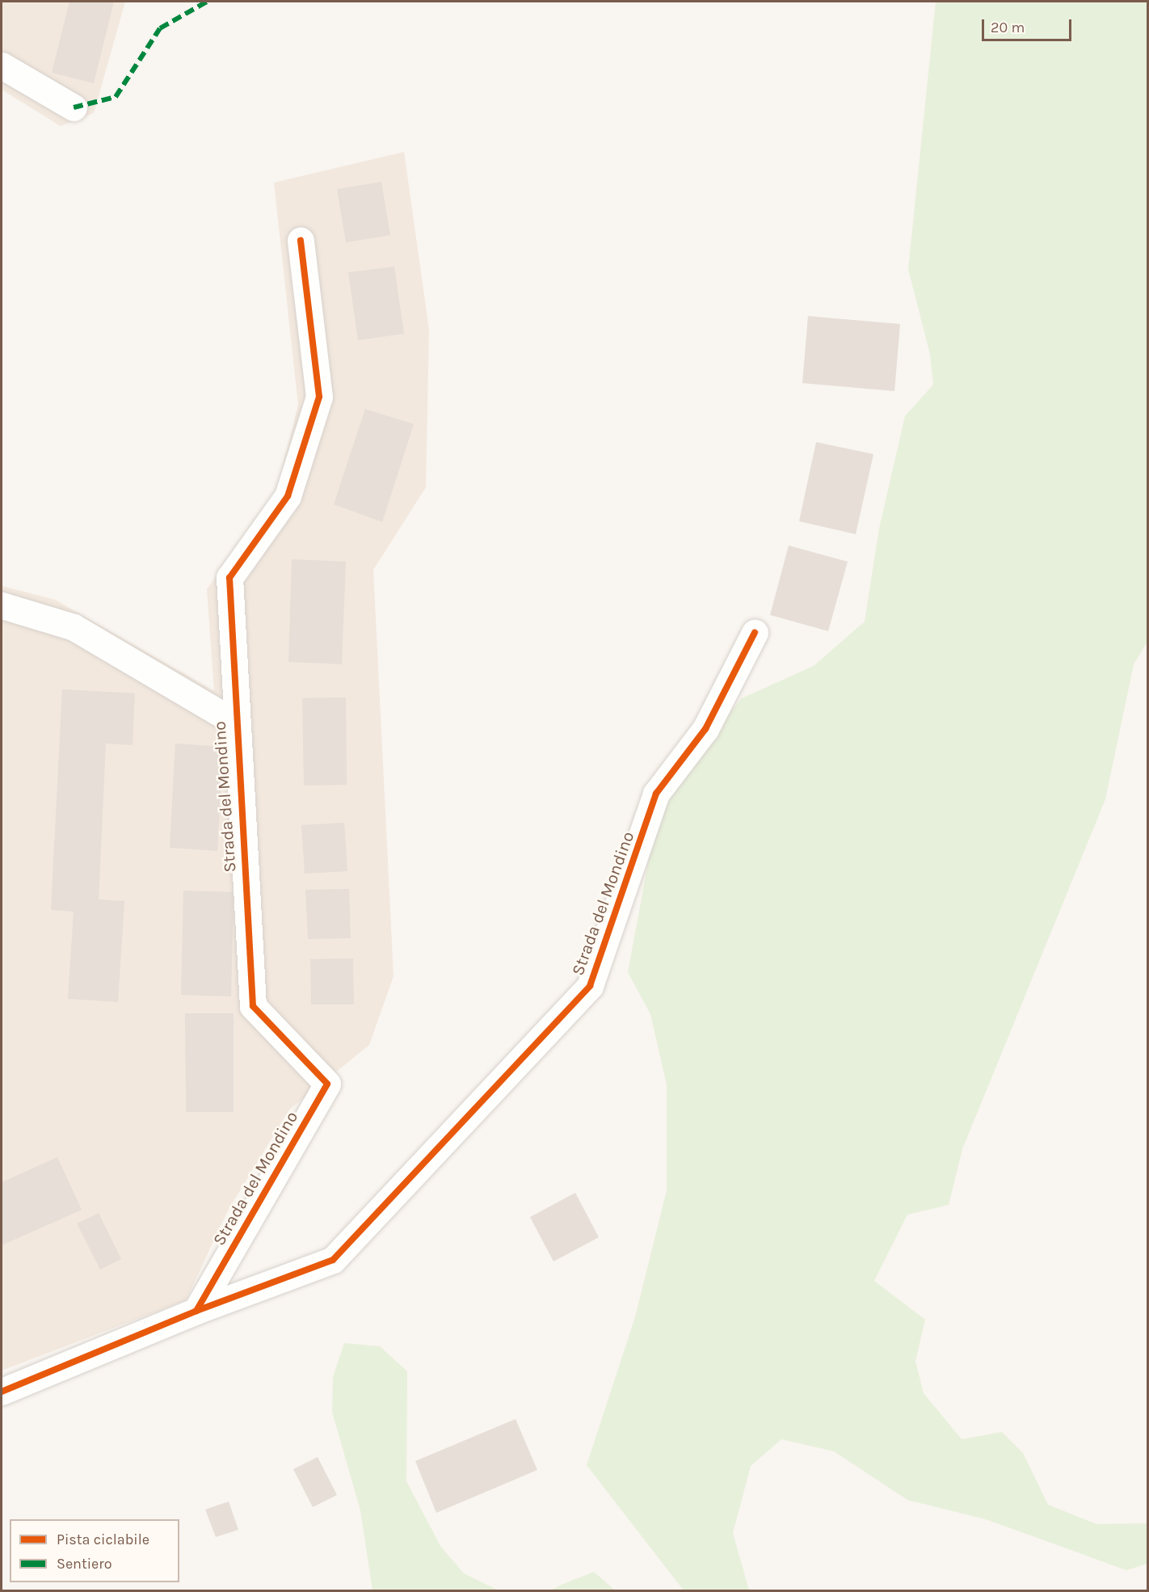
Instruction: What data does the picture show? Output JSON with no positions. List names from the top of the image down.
{
  "streets": {
    "street": ["Strada del Mondino"]
  },
  "legend": ["Pista ciclabile", "Sentiero"],
  "scale_bar": "20 m"
}
